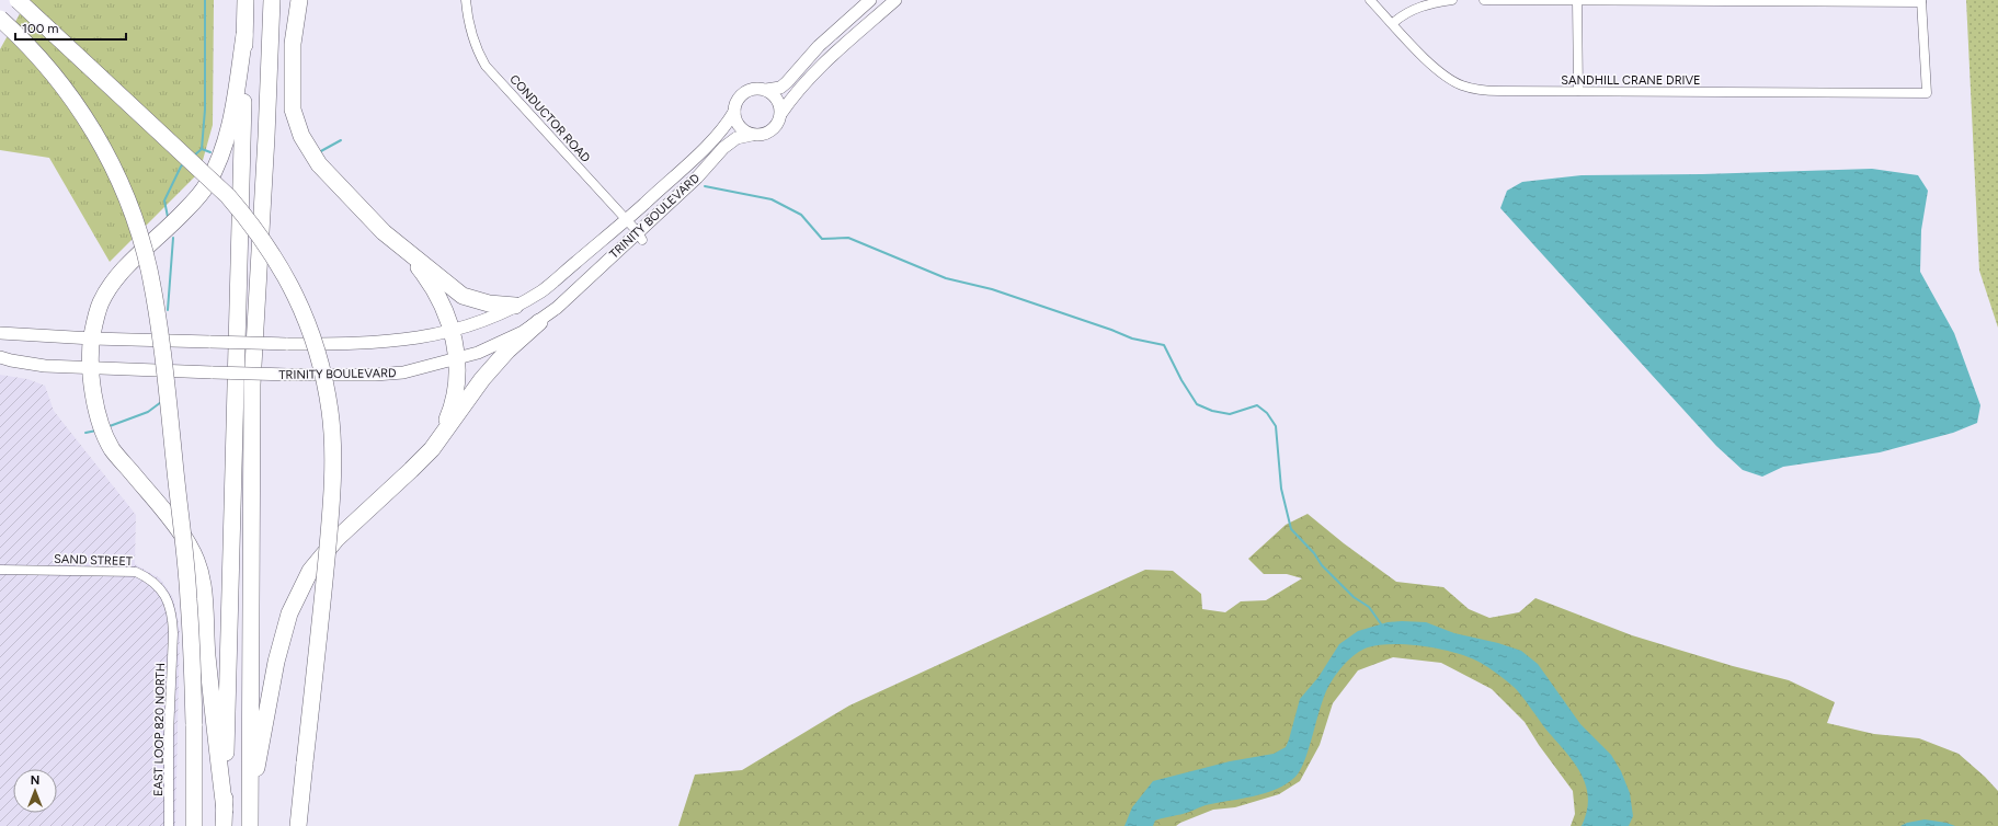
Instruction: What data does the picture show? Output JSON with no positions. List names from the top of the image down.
{
  "streets": {
    "main road": ["TRINITY BOULEVARD"],
    "street": [
      "SANDHILL CRANE DRIVE",
      "CONDUCTOR ROAD",
      "SAND STREET",
      "EAST LOOP 820 NORTH"
    ]
  },
  "crossings": [
    ["CONDUCTOR ROAD", "TRINITY BOULEVARD"],
    ["SAND STREET", "EAST LOOP 820 NORTH"]
  ],
  "scale_bar": "100 m",
  "north": "top"
}
